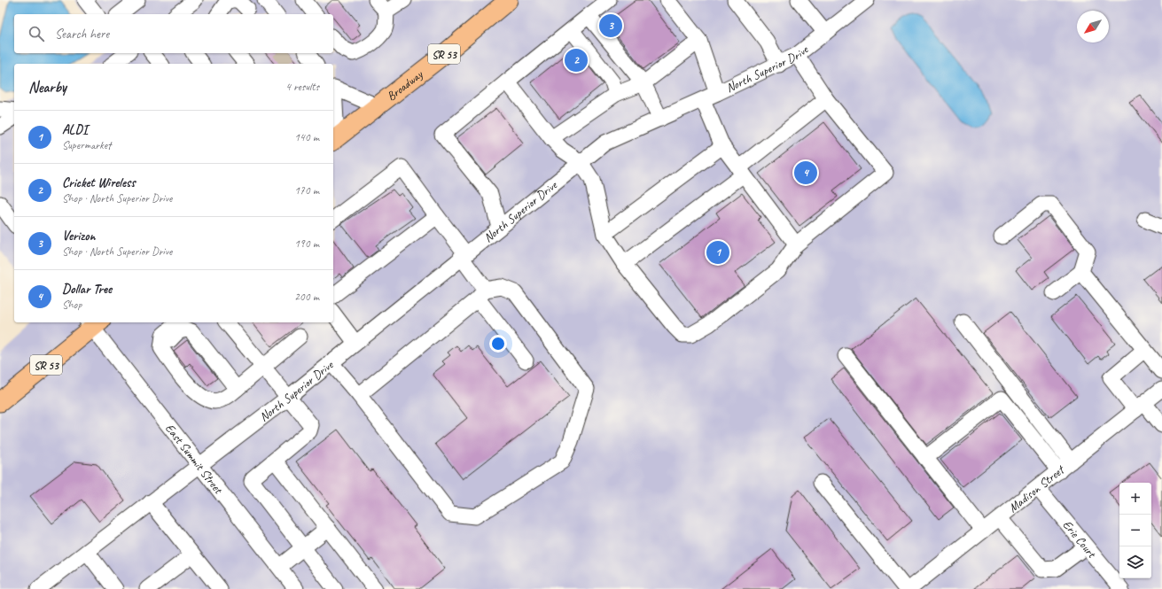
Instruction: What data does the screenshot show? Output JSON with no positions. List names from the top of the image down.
{
  "streets": {
    "main road": ["SR 53", "Broadway"],
    "street": [
      "North Superior Drive",
      "East Summit Street",
      "Madison Street",
      "Erie Court"
    ]
  },
  "crossings": [
    ["SR 53", "East Summit Street"],
    ["North Superior Drive", "East Summit Street"],
    ["Madison Street", "Erie Court"]
  ],
  "north": "bottom left",
  "page": {
    "pins": [
      "3",
      "2",
      "4",
      "1"
    ],
    "search": "Search here",
    "heading": ["Nearby", "4 results"],
    "list": [
      {
        "mark": "1",
        "name": "ALDI",
        "note": "Supermarket",
        "value": "140 m"
      },
      {
        "mark": "2",
        "name": "Cricket Wireless",
        "note": "Shop · North Superior Drive",
        "value": "170 m"
      },
      {
        "mark": "3",
        "name": "Verizon",
        "note": "Shop · North Superior Drive",
        "value": "190 m"
      },
      {
        "mark": "4",
        "name": "Dollar Tree",
        "note": "Shop",
        "value": "200 m"
      }
    ],
    "map_buttons": ["+", "−"]
  }
}
